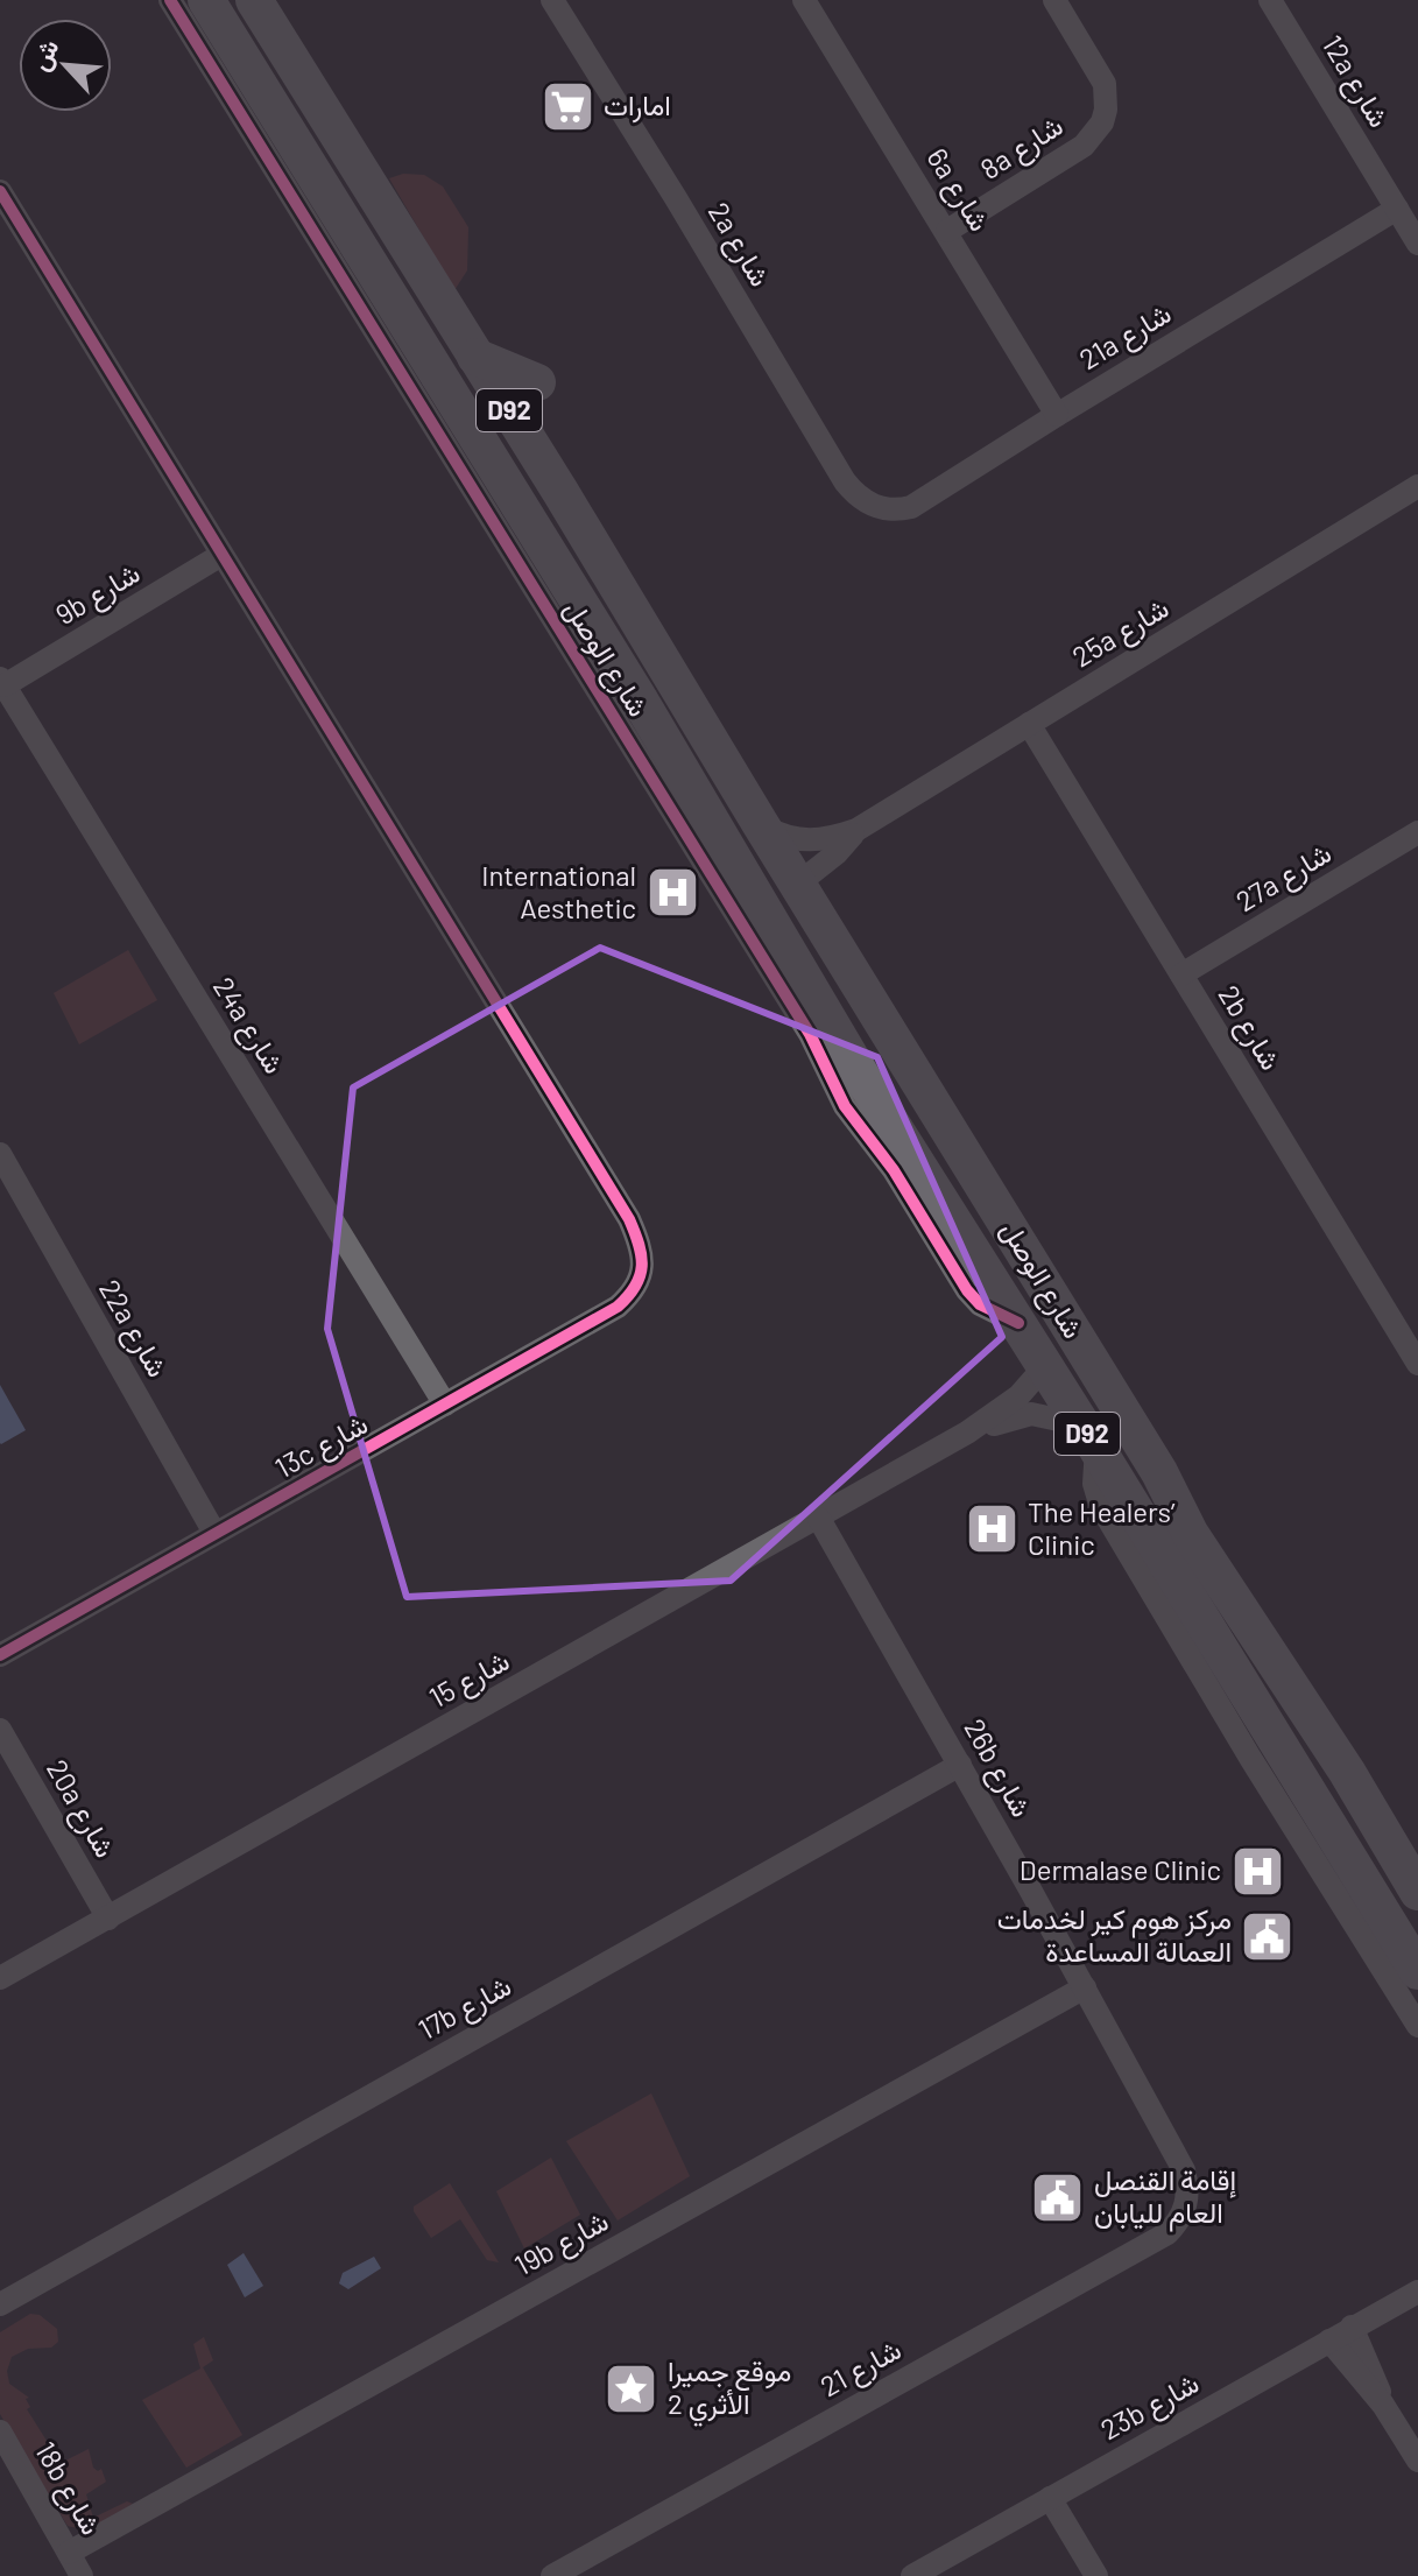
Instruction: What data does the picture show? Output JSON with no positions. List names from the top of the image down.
{
  "streets": {
    "main road": ["D92", "شارع الوصل"],
    "street": [
      "12a شارع",
      "8a شارع",
      "6a شارع",
      "2a شارع",
      "21a شارع",
      "9b شارع",
      "25a شارع",
      "27a شارع",
      "24a شارع",
      "2b شارع",
      "22a شارع",
      "13c شارع",
      "شارع 15",
      "26b شارع",
      "20a شارع",
      "17b شارع",
      "19b شارع",
      "شارع 21",
      "23b شارع",
      "18b شارع"
    ]
  },
  "crossings": [
    ["12a شارع", "21a شارع"],
    ["8a شارع", "6a شارع"],
    ["6a شارع", "21a شارع"],
    ["2a شارع", "21a شارع"],
    ["9b شارع", "24a شارع"],
    ["9b شارع", "13c شارع"],
    ["25a شارع", "شارع الوصل"],
    ["25a شارع", "2b شارع"],
    ["شارع الوصل", "شارع 15"],
    ["27a شارع", "2b شارع"],
    ["24a شارع", "13c شارع"],
    ["22a شارع", "13c شارع"],
    ["شارع 15", "26b شارع"],
    ["شارع 15", "20a شارع"],
    ["26b شارع", "17b شارع"],
    ["26b شارع", "19b شارع"],
    ["26b شارع", "شارع 21"],
    ["19b شارع", "18b شارع"]
  ],
  "places": {
    "supermarket": ["امارات"],
    "hospital": ["International Aesthetic", "The Healers’ Clinic", "Dermalase Clinic"],
    "public building": ["مركز هوم كير لخدمات العمالة المساعدة", "إقامة القنصل العام لليابان"],
    "place": ["موقع جميرا 2 الأثري"]
  },
  "north": "top left"
}
